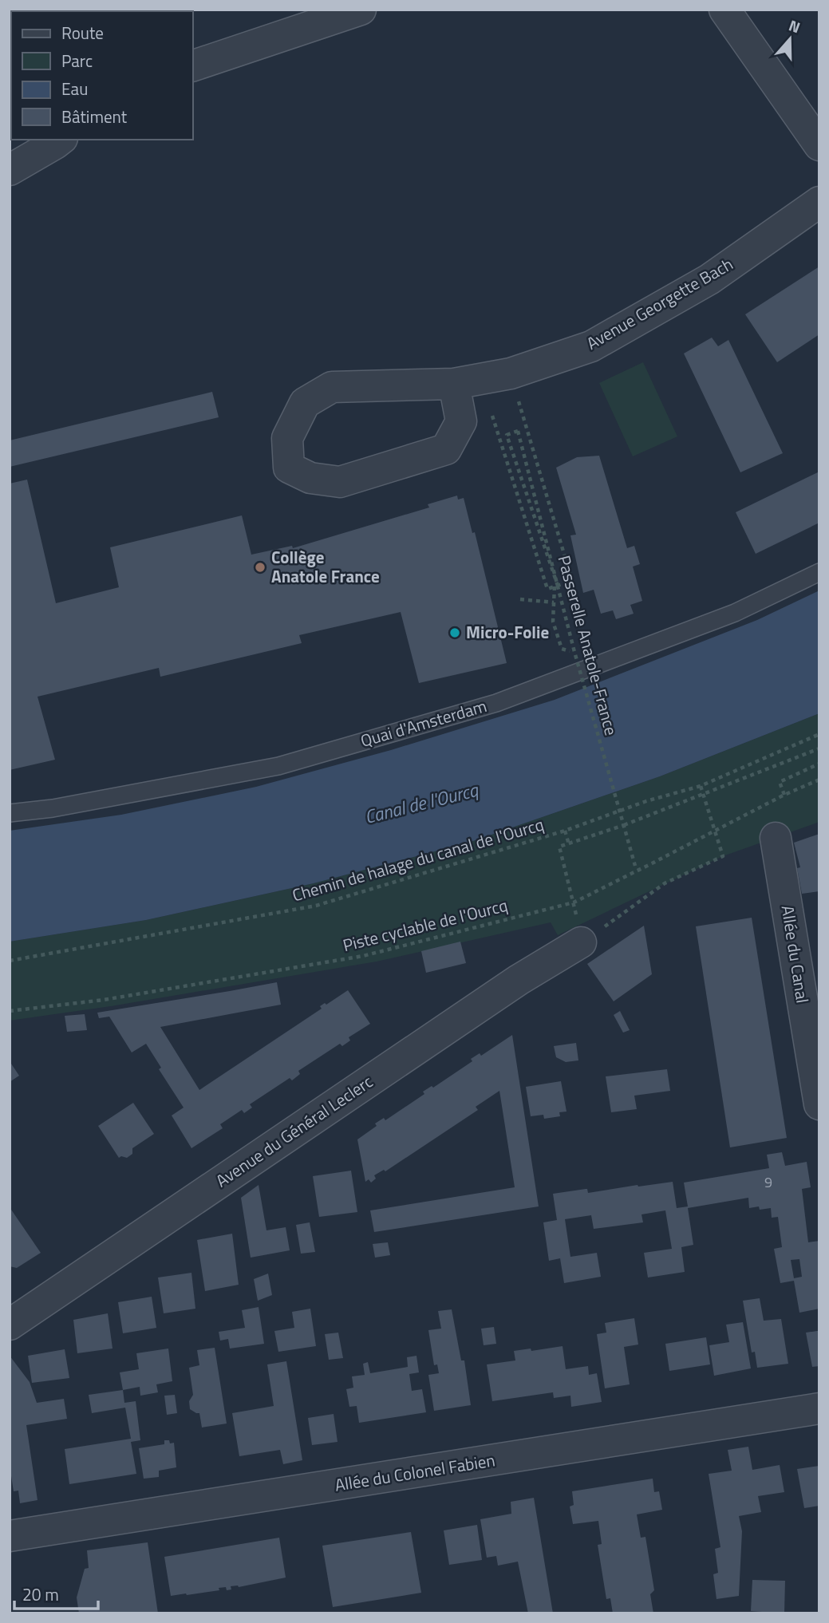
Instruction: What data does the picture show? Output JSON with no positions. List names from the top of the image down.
{
  "streets": {
    "street": [
      "Avenue Georgette Bach",
      "Allée du Canal",
      "Avenue du Général Leclerc",
      "Allée du Colonel Fabien"
    ],
    "lane": ["Quai d'Amsterdam"],
    "path": ["Passerelle Anatole-France", "Chemin de halage du canal de l'Ourcq", "Piste cyclable de l'Ourcq"]
  },
  "water": ["Canal de l'Ourcq"],
  "places": ["Collège Anatole France", "Micro-Folie"],
  "house_numbers": ["9"],
  "legend": [
    "Route",
    "Parc",
    "Eau",
    "Bâtiment"
  ],
  "scale_bar": "20 m",
  "north": "top"
}
